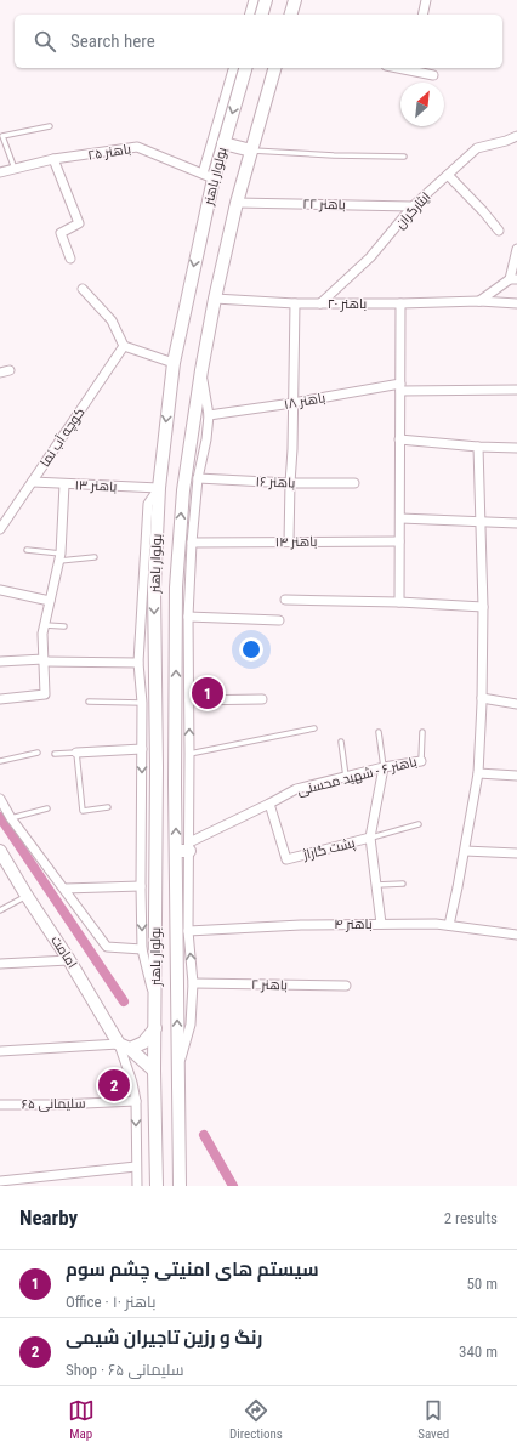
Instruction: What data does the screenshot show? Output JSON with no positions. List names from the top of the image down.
{
  "streets": {
    "main road": ["بولوار باهنر", "امامت"],
    "street": [
      "باهنر ۲۵",
      "باهنر ۲۲",
      "ایثارگران",
      "باهنر ۲۰",
      "باهنر ۱۸",
      "کوچه آب نما",
      "باهنر ۱۶",
      "باهنر ۱۳",
      "باهنر ۱۴",
      "باهنر ۶ - شهید محسنی",
      "پشت گاراژ",
      "باهنر ۴",
      "باهنر ۲",
      "سلیمانی ۶۵"
    ]
  },
  "crossings": [
    ["باهنر ۲۵", "بولوار باهنر"],
    ["بولوار باهنر", "باهنر ۲۲"],
    ["بولوار باهنر", "باهنر ۲۰"],
    ["بولوار باهنر", "باهنر ۱۳"],
    ["بولوار باهنر", "امامت"],
    ["باهنر ۲۲", "ایثارگران"],
    ["ایثارگران", "باهنر ۲۰"],
    ["کوچه آب نما", "باهنر ۱۳"],
    ["باهنر ۶ - شهید محسنی", "پشت گاراژ"]
  ],
  "north": "top right",
  "page": {
    "search": "Search here",
    "pins": ["1", "2"],
    "heading": ["Nearby", "2 results"],
    "list": [
      {
        "mark": "1",
        "name": "سیستم های امنیتی چشم سوم",
        "note": "Office · باهنر ۱۰",
        "value": "50 m"
      },
      {
        "mark": "2",
        "name": "رنگ و رزین تاجیران شیمی",
        "note": "Shop · سلیمانی ۶۵",
        "value": "340 m"
      }
    ],
    "nav": ["Map", "Directions", "Saved"]
  }
}
